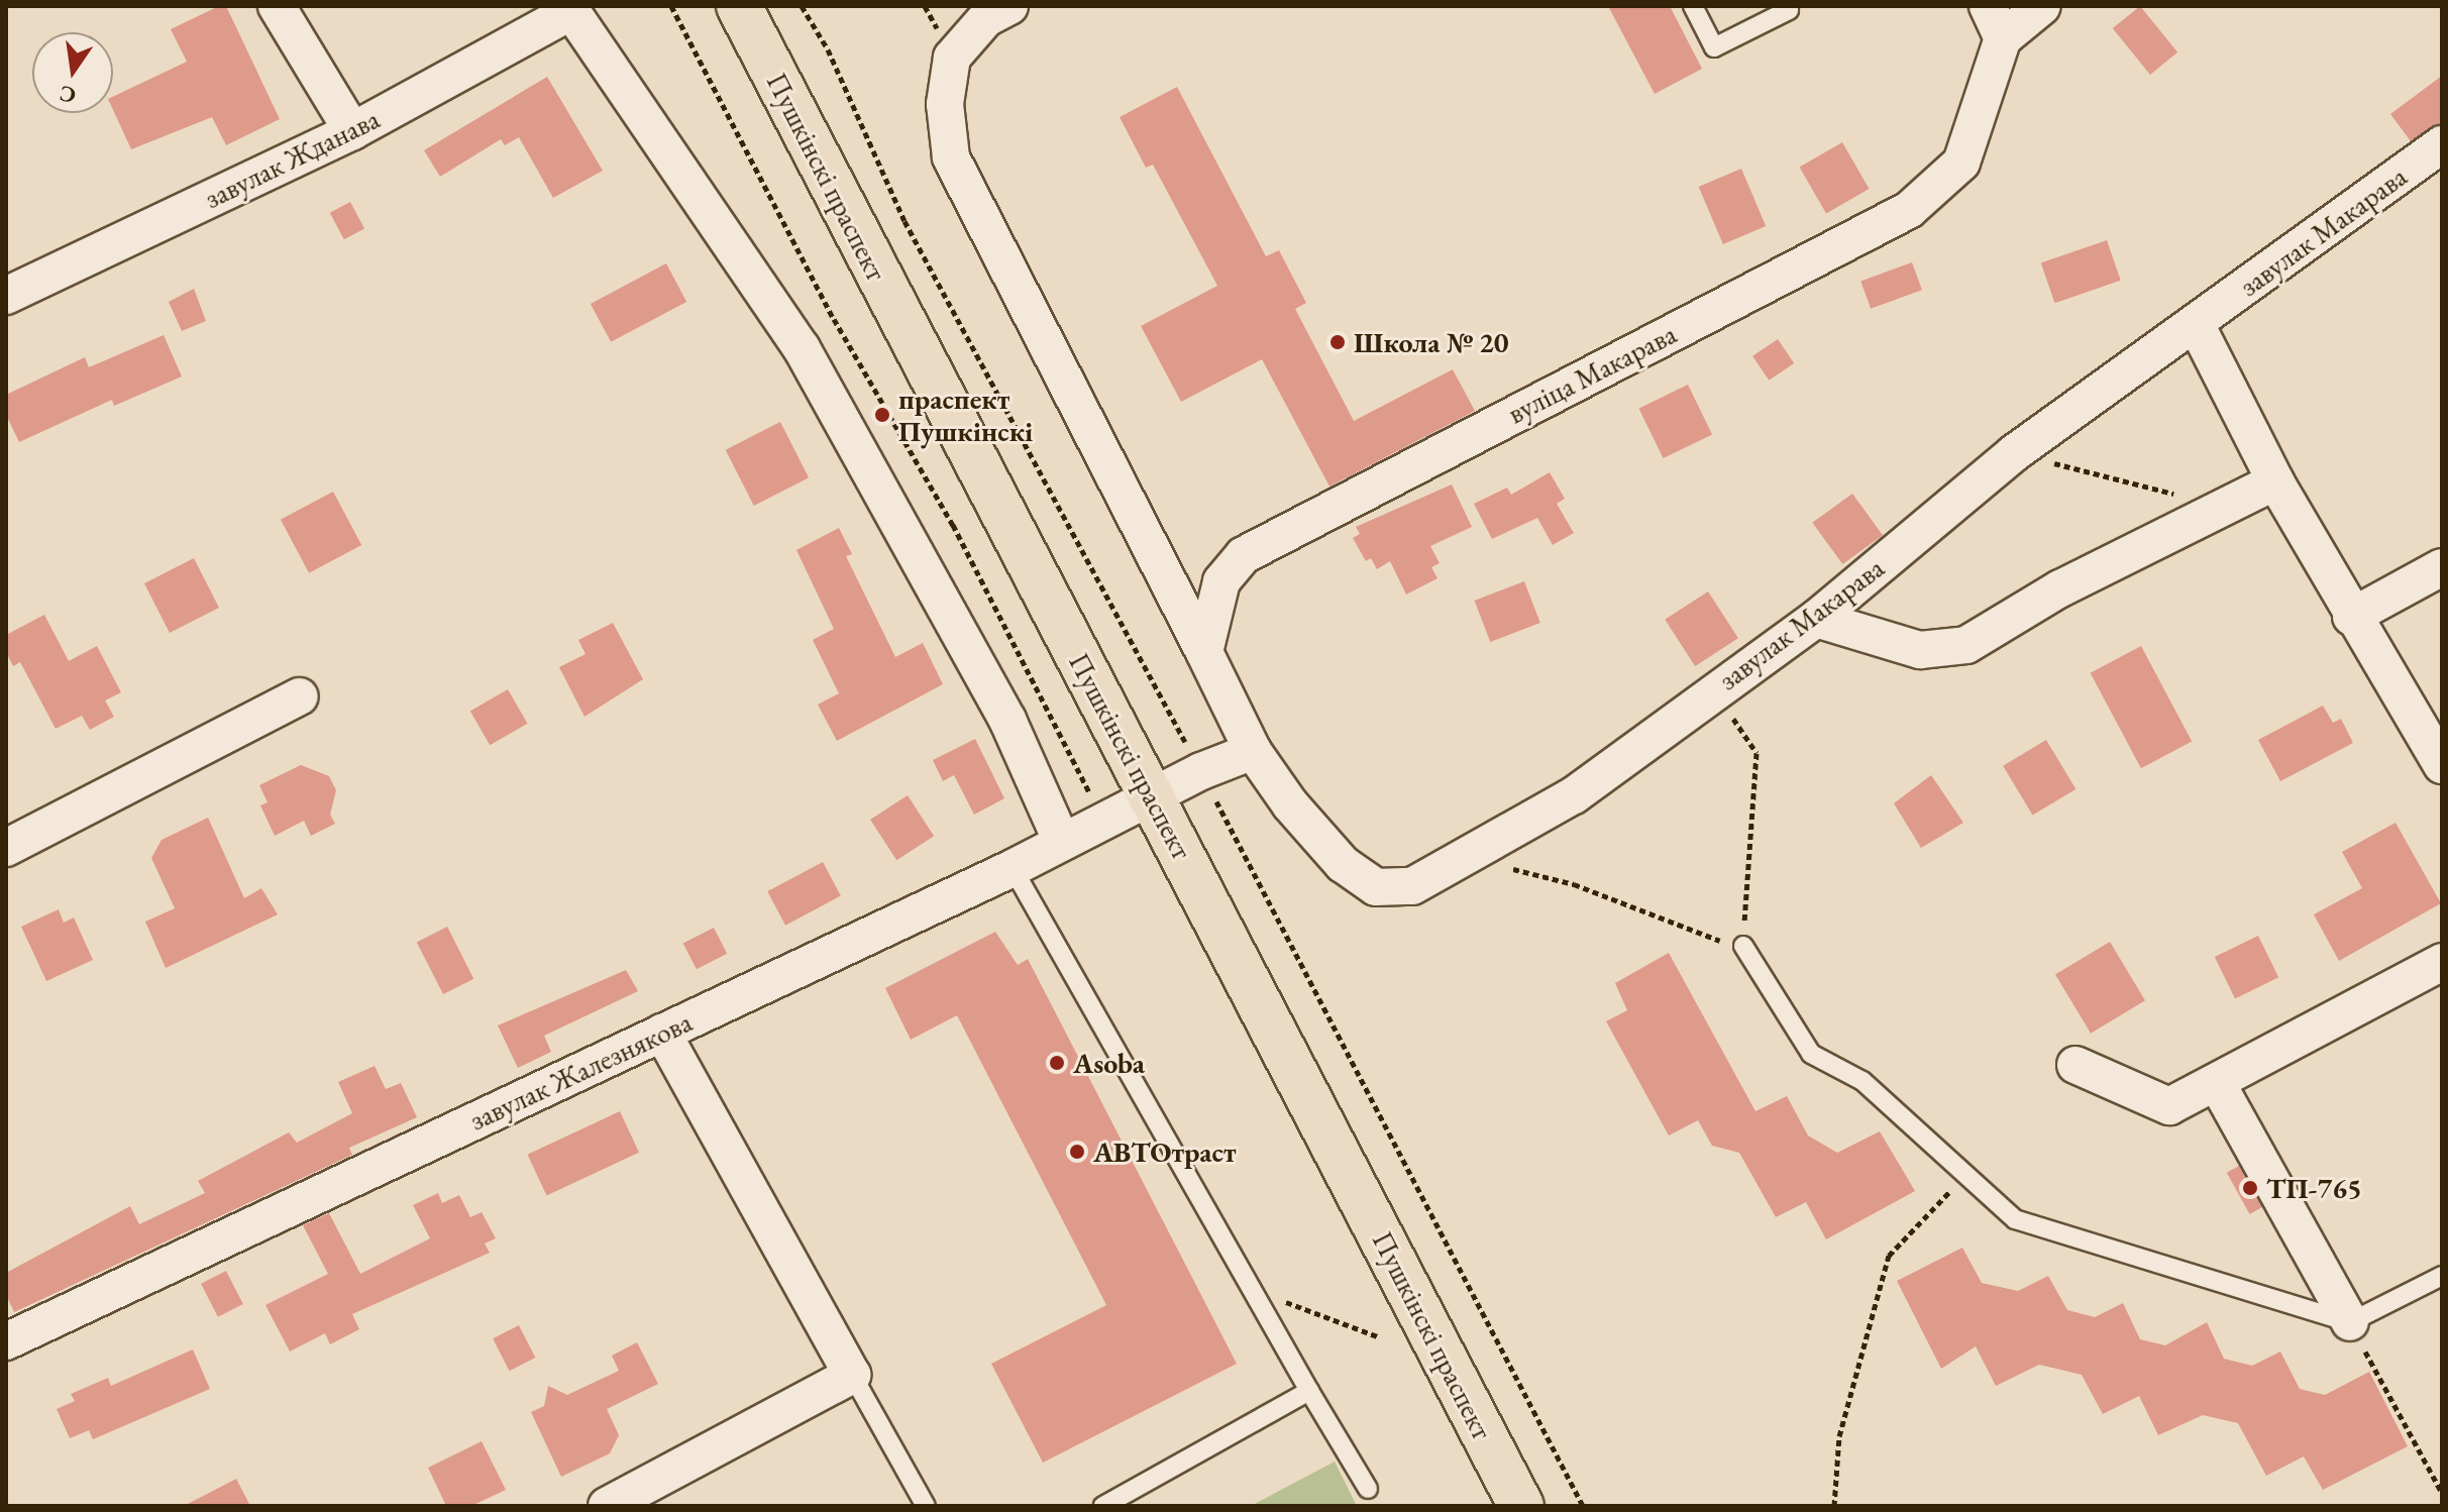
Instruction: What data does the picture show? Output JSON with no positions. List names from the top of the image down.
{
  "streets": {
    "main road": ["Пушкінскі праспект"],
    "street": [
      "завулак Жданава",
      "завулак Макарава",
      "вуліца Макарава",
      "завулак Жалезнякова"
    ]
  },
  "crossings": [
    ["Пушкінскі праспект", "завулак Жалезнякова"]
  ],
  "places": [
    "Школа № 20",
    "праспект Пушкінскі",
    "Asoba",
    "АВТОтраст",
    "ТП-765"
  ],
  "north": "bottom"
}
